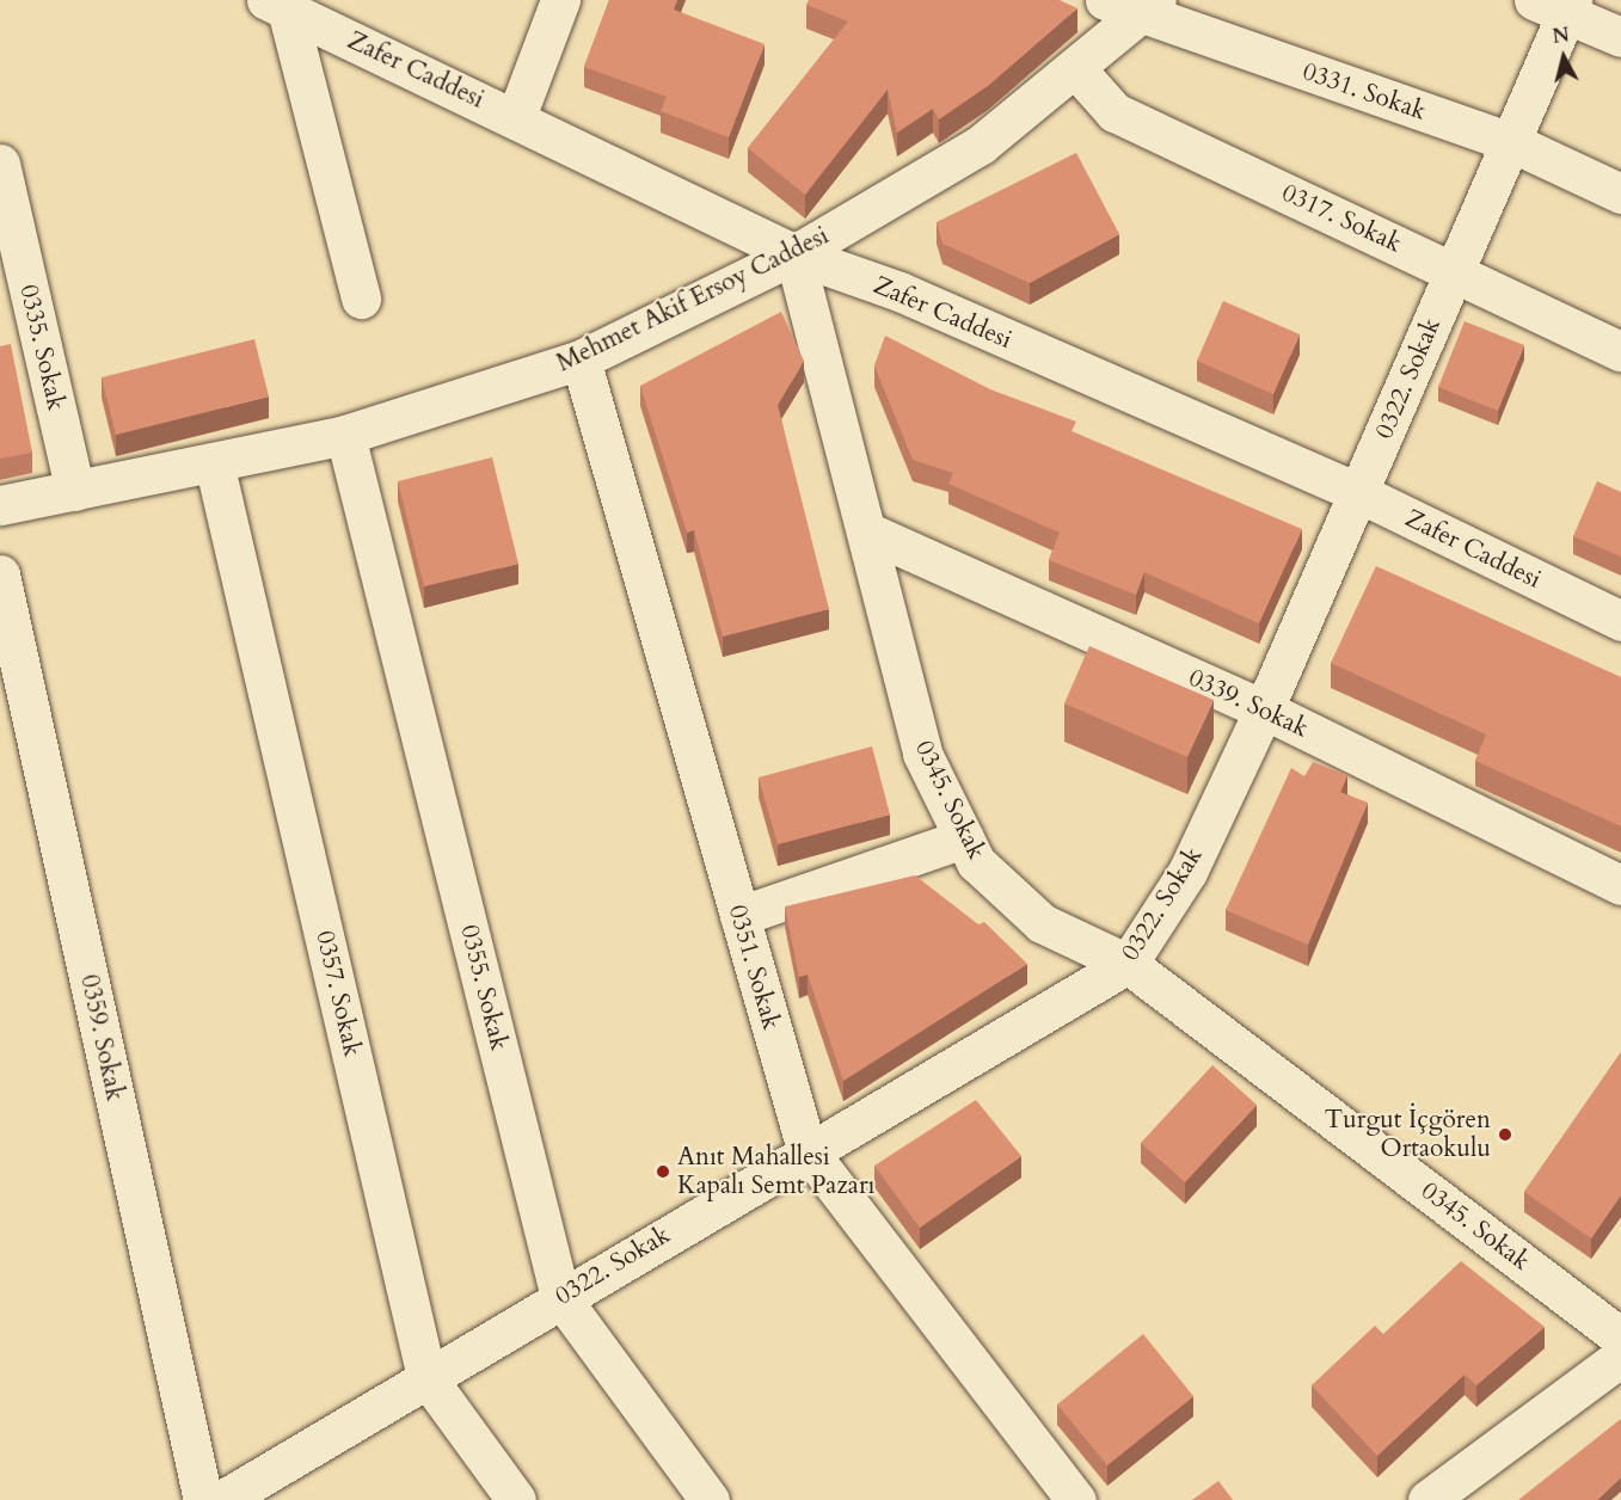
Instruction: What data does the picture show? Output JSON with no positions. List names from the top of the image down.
{
  "streets": {
    "street": [
      "Zafer Caddesi",
      "0331. Sokak",
      "0317. Sokak",
      "Mehmet Akif Ersoy Caddesi",
      "0335. Sokak",
      "0322. Sokak",
      "0339. Sokak",
      "0345. Sokak",
      "0351. Sokak",
      "0355. Sokak",
      "0357. Sokak",
      "0359. Sokak"
    ]
  },
  "crossings": [
    ["Zafer Caddesi", "Mehmet Akif Ersoy Caddesi"],
    ["Zafer Caddesi", "0322. Sokak"],
    ["Zafer Caddesi", "0345. Sokak"],
    ["0331. Sokak", "Mehmet Akif Ersoy Caddesi"],
    ["0331. Sokak", "0322. Sokak"],
    ["0317. Sokak", "Mehmet Akif Ersoy Caddesi"],
    ["0317. Sokak", "0322. Sokak"],
    ["Mehmet Akif Ersoy Caddesi", "0335. Sokak"],
    ["Mehmet Akif Ersoy Caddesi", "0345. Sokak"],
    ["Mehmet Akif Ersoy Caddesi", "0351. Sokak"],
    ["Mehmet Akif Ersoy Caddesi", "0355. Sokak"],
    ["Mehmet Akif Ersoy Caddesi", "0357. Sokak"],
    ["0322. Sokak", "0339. Sokak"],
    ["0322. Sokak", "0345. Sokak"],
    ["0322. Sokak", "0351. Sokak"],
    ["0322. Sokak", "0355. Sokak"],
    ["0322. Sokak", "0357. Sokak"],
    ["0339. Sokak", "0345. Sokak"]
  ],
  "places": ["Turgut İçgören Ortaokulu", "Anıt Mahallesi Kapalı Semt Pazarı"],
  "north": "top"
}
